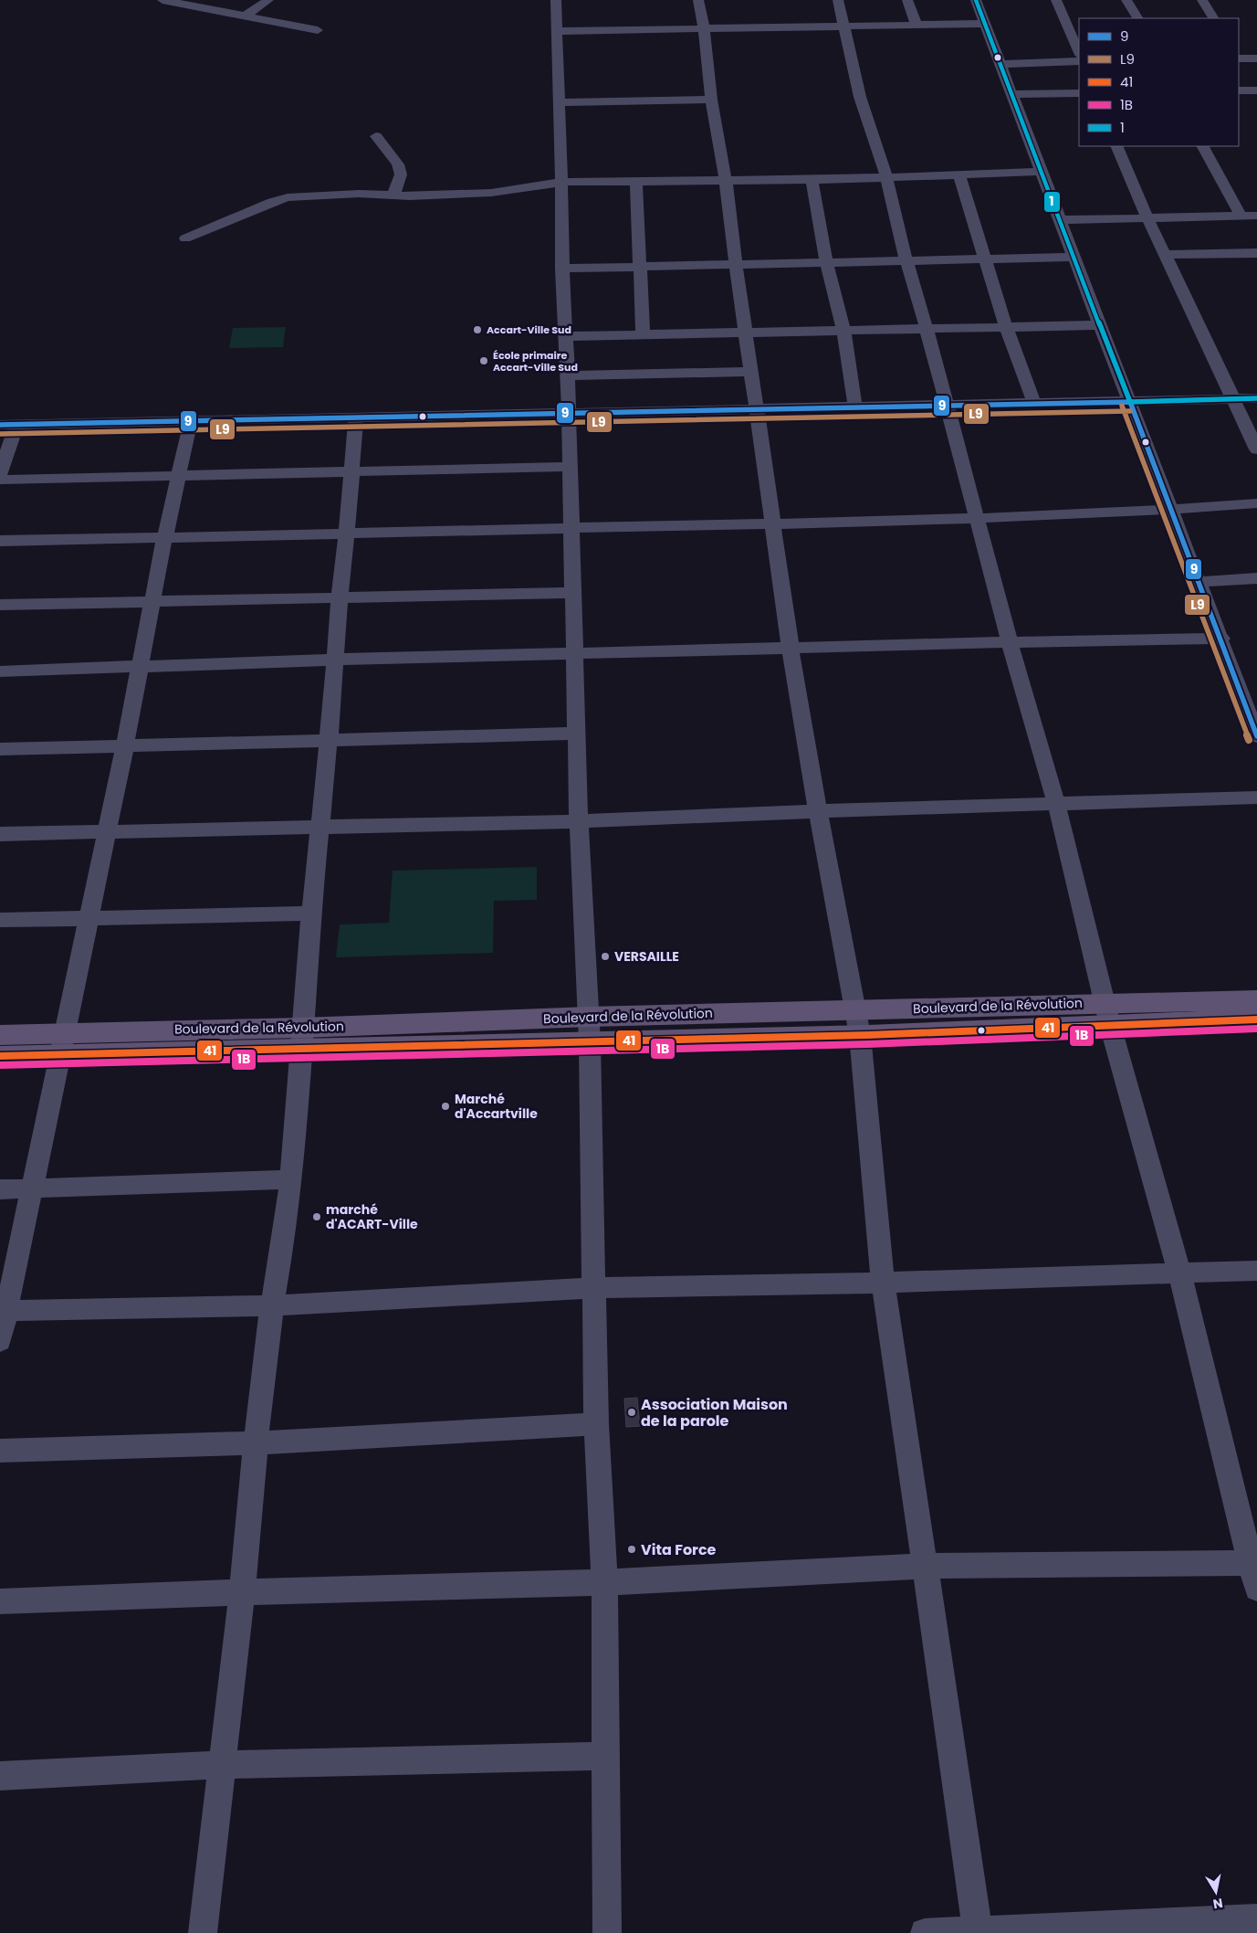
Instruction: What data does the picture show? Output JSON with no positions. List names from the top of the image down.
{
  "streets": {
    "main road": ["Boulevard de la Révolution"]
  },
  "places": [
    "Accart-Ville Sud",
    "École primaire Accart-Ville Sud",
    "VERSAILLE",
    "Marché d'Accartville",
    "marché d'ACART-Ville",
    "Association Maison de la parole",
    "Vita Force"
  ],
  "lines": [
    "transit line 1",
    "transit line 9",
    "transit line L9",
    "transit line 41",
    "transit line 1B"
  ],
  "legend": [
    "9",
    "L9",
    "41",
    "1B",
    "1"
  ],
  "north": "bottom"
}
